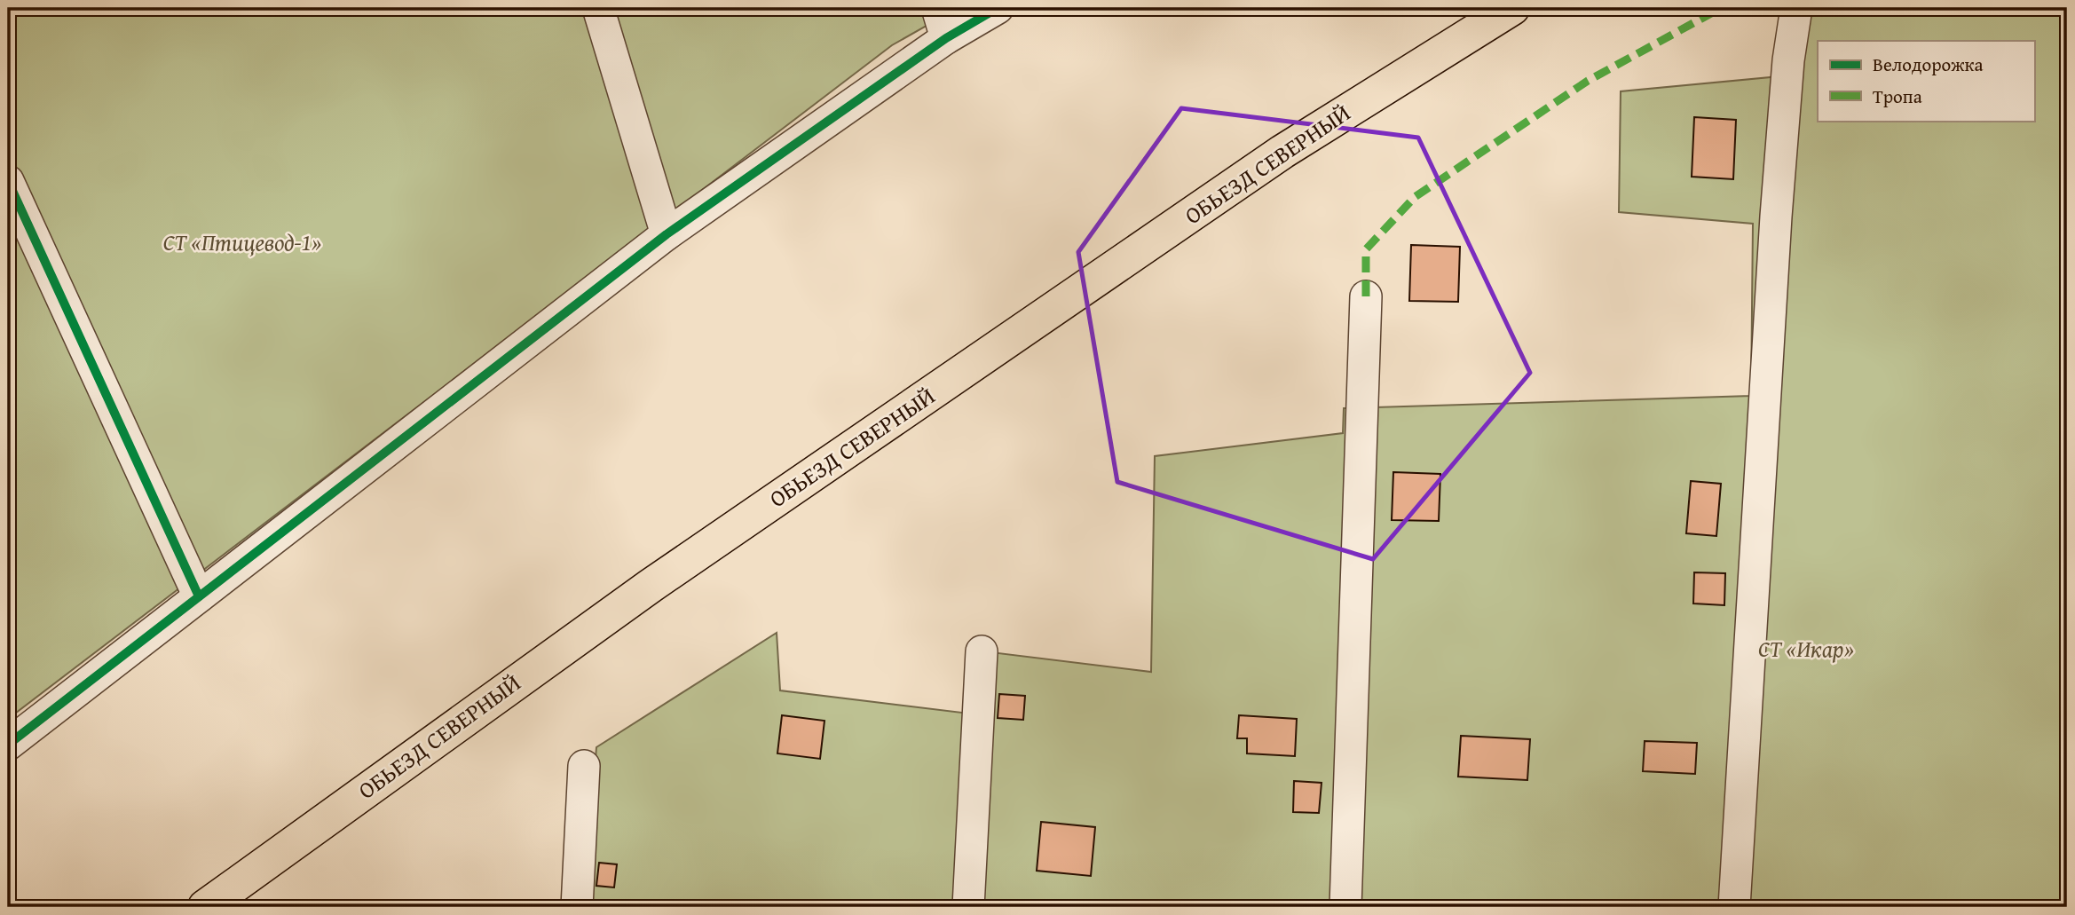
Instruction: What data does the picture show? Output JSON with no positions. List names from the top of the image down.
{
  "streets": {
    "highway": ["ОБЬЕЗД СЕВЕРНЫЙ"]
  },
  "parks": ["СТ «Птицевод-1»", "СТ «Икар»"],
  "legend": ["Велодорожка", "Тропа"]
}
